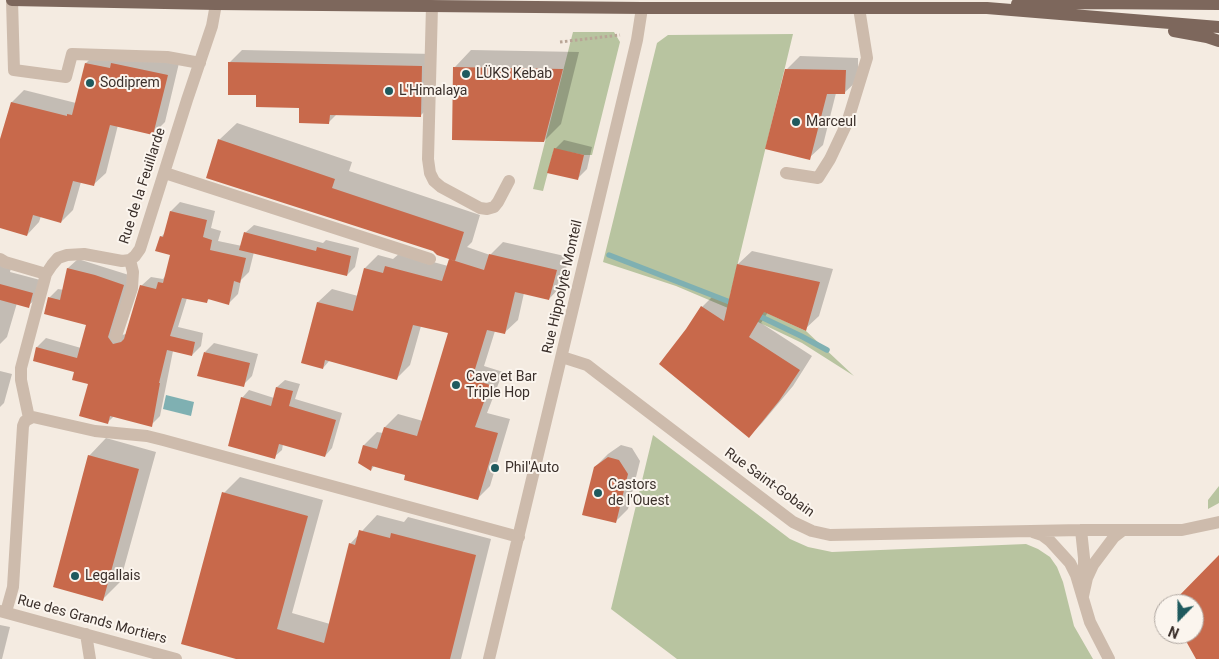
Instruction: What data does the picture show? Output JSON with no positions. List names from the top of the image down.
{
  "streets": {
    "street": [
      "Rue de la Feuillarde",
      "Rue Hippolyte Monteil",
      "Rue Saint-Gobain",
      "Rue des Grands Mortiers"
    ]
  },
  "crossings": [
    ["Rue Hippolyte Monteil", "Rue Saint-Gobain"]
  ],
  "places": [
    "LÜKS Kebab",
    "Sodiprem",
    "L'Himalaya",
    "Marceul",
    "Cave et Bar Triple Hop",
    "Phil'Auto",
    "Castors de l'Ouest",
    "Legallais"
  ],
  "north": "bottom"
}
